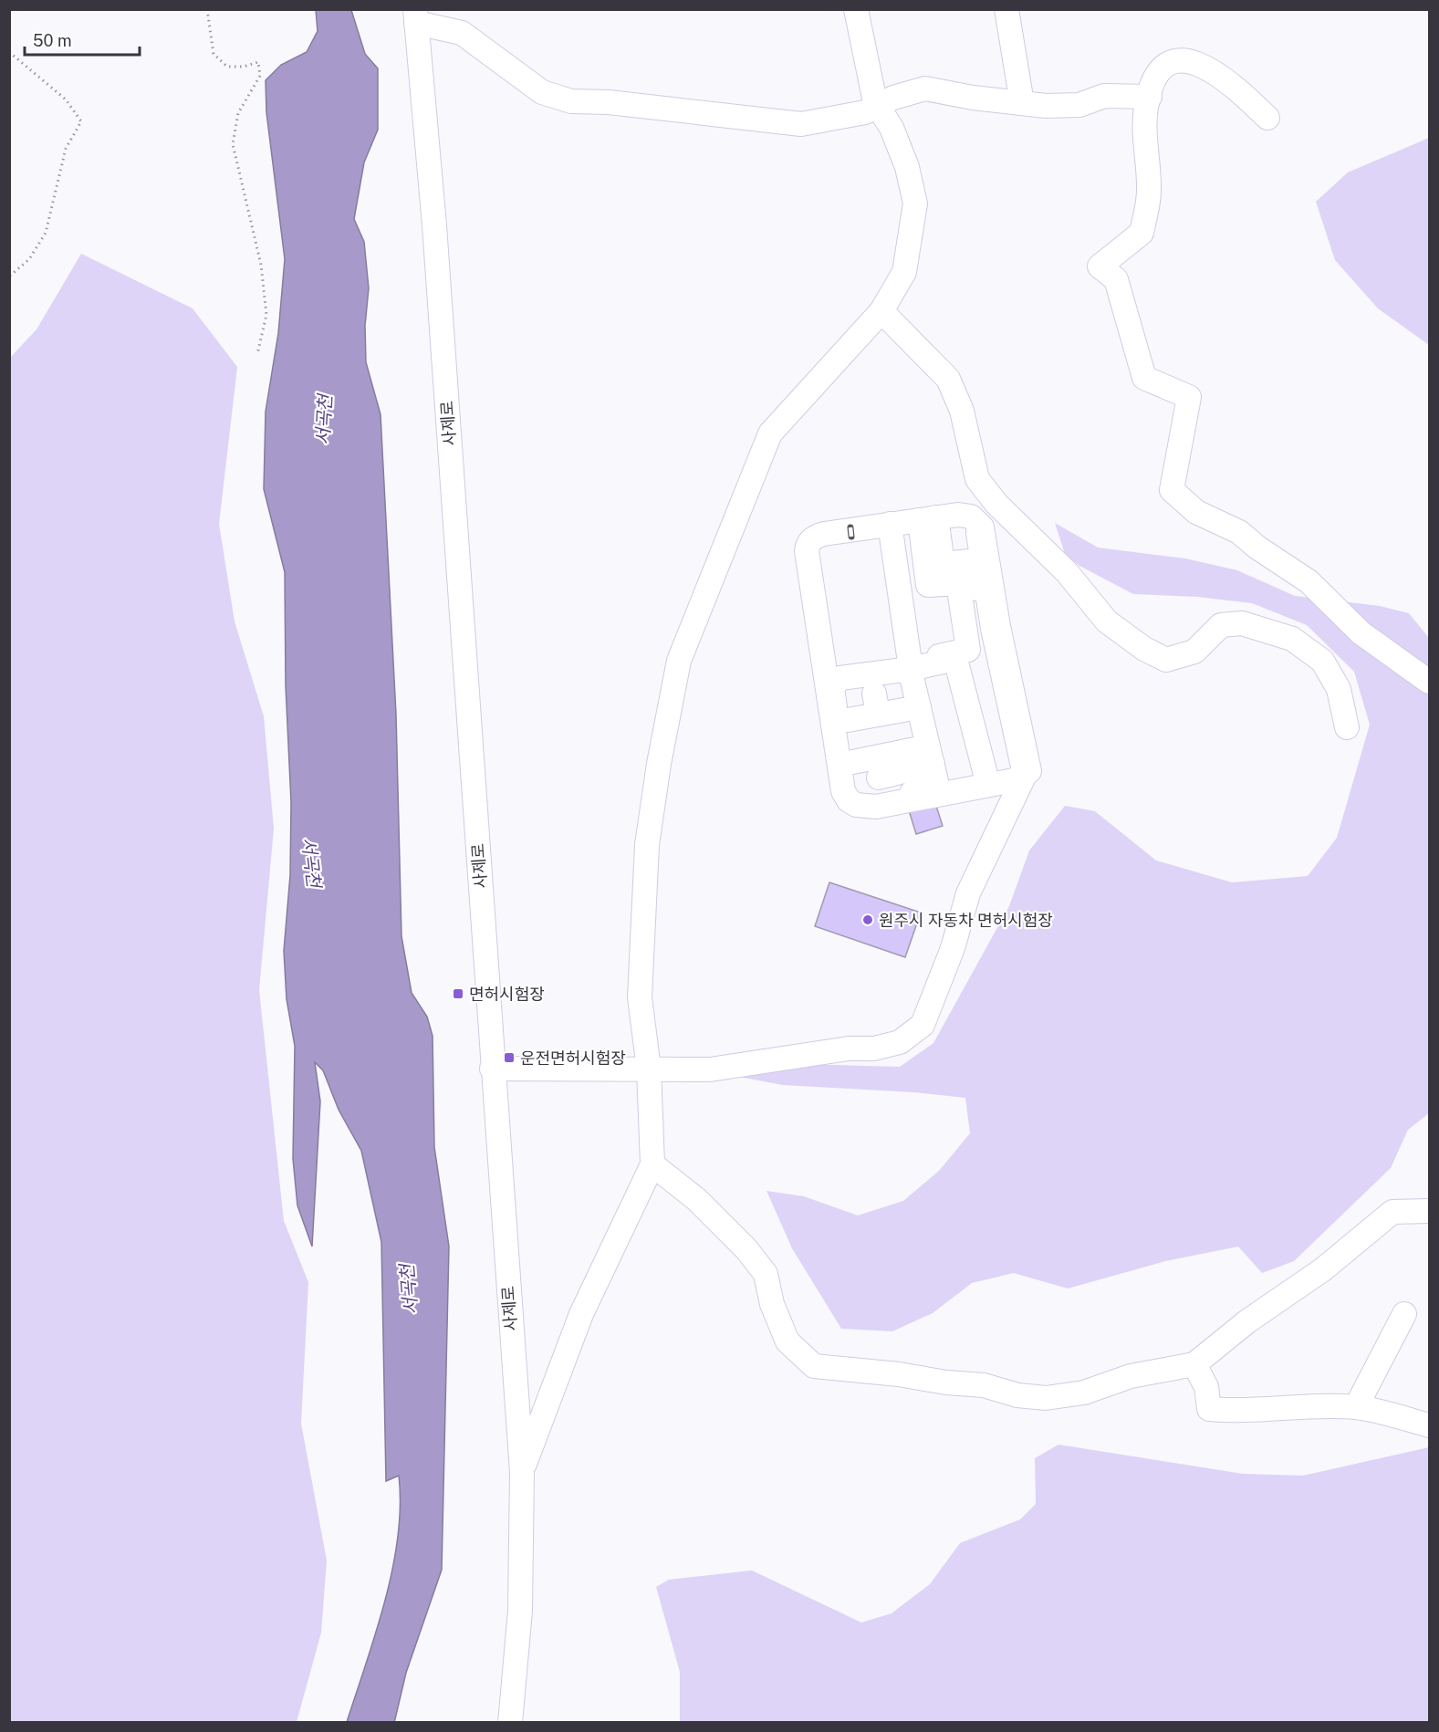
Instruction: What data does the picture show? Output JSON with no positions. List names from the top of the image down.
{
  "streets": {
    "street": ["사제로"]
  },
  "water": ["서곡천"],
  "places": {
    "other": ["원주시 자동차 면허시험장"],
    "transit": ["면허시험장", "운전면허시험장"]
  },
  "scale_bar": "50 m"
}
